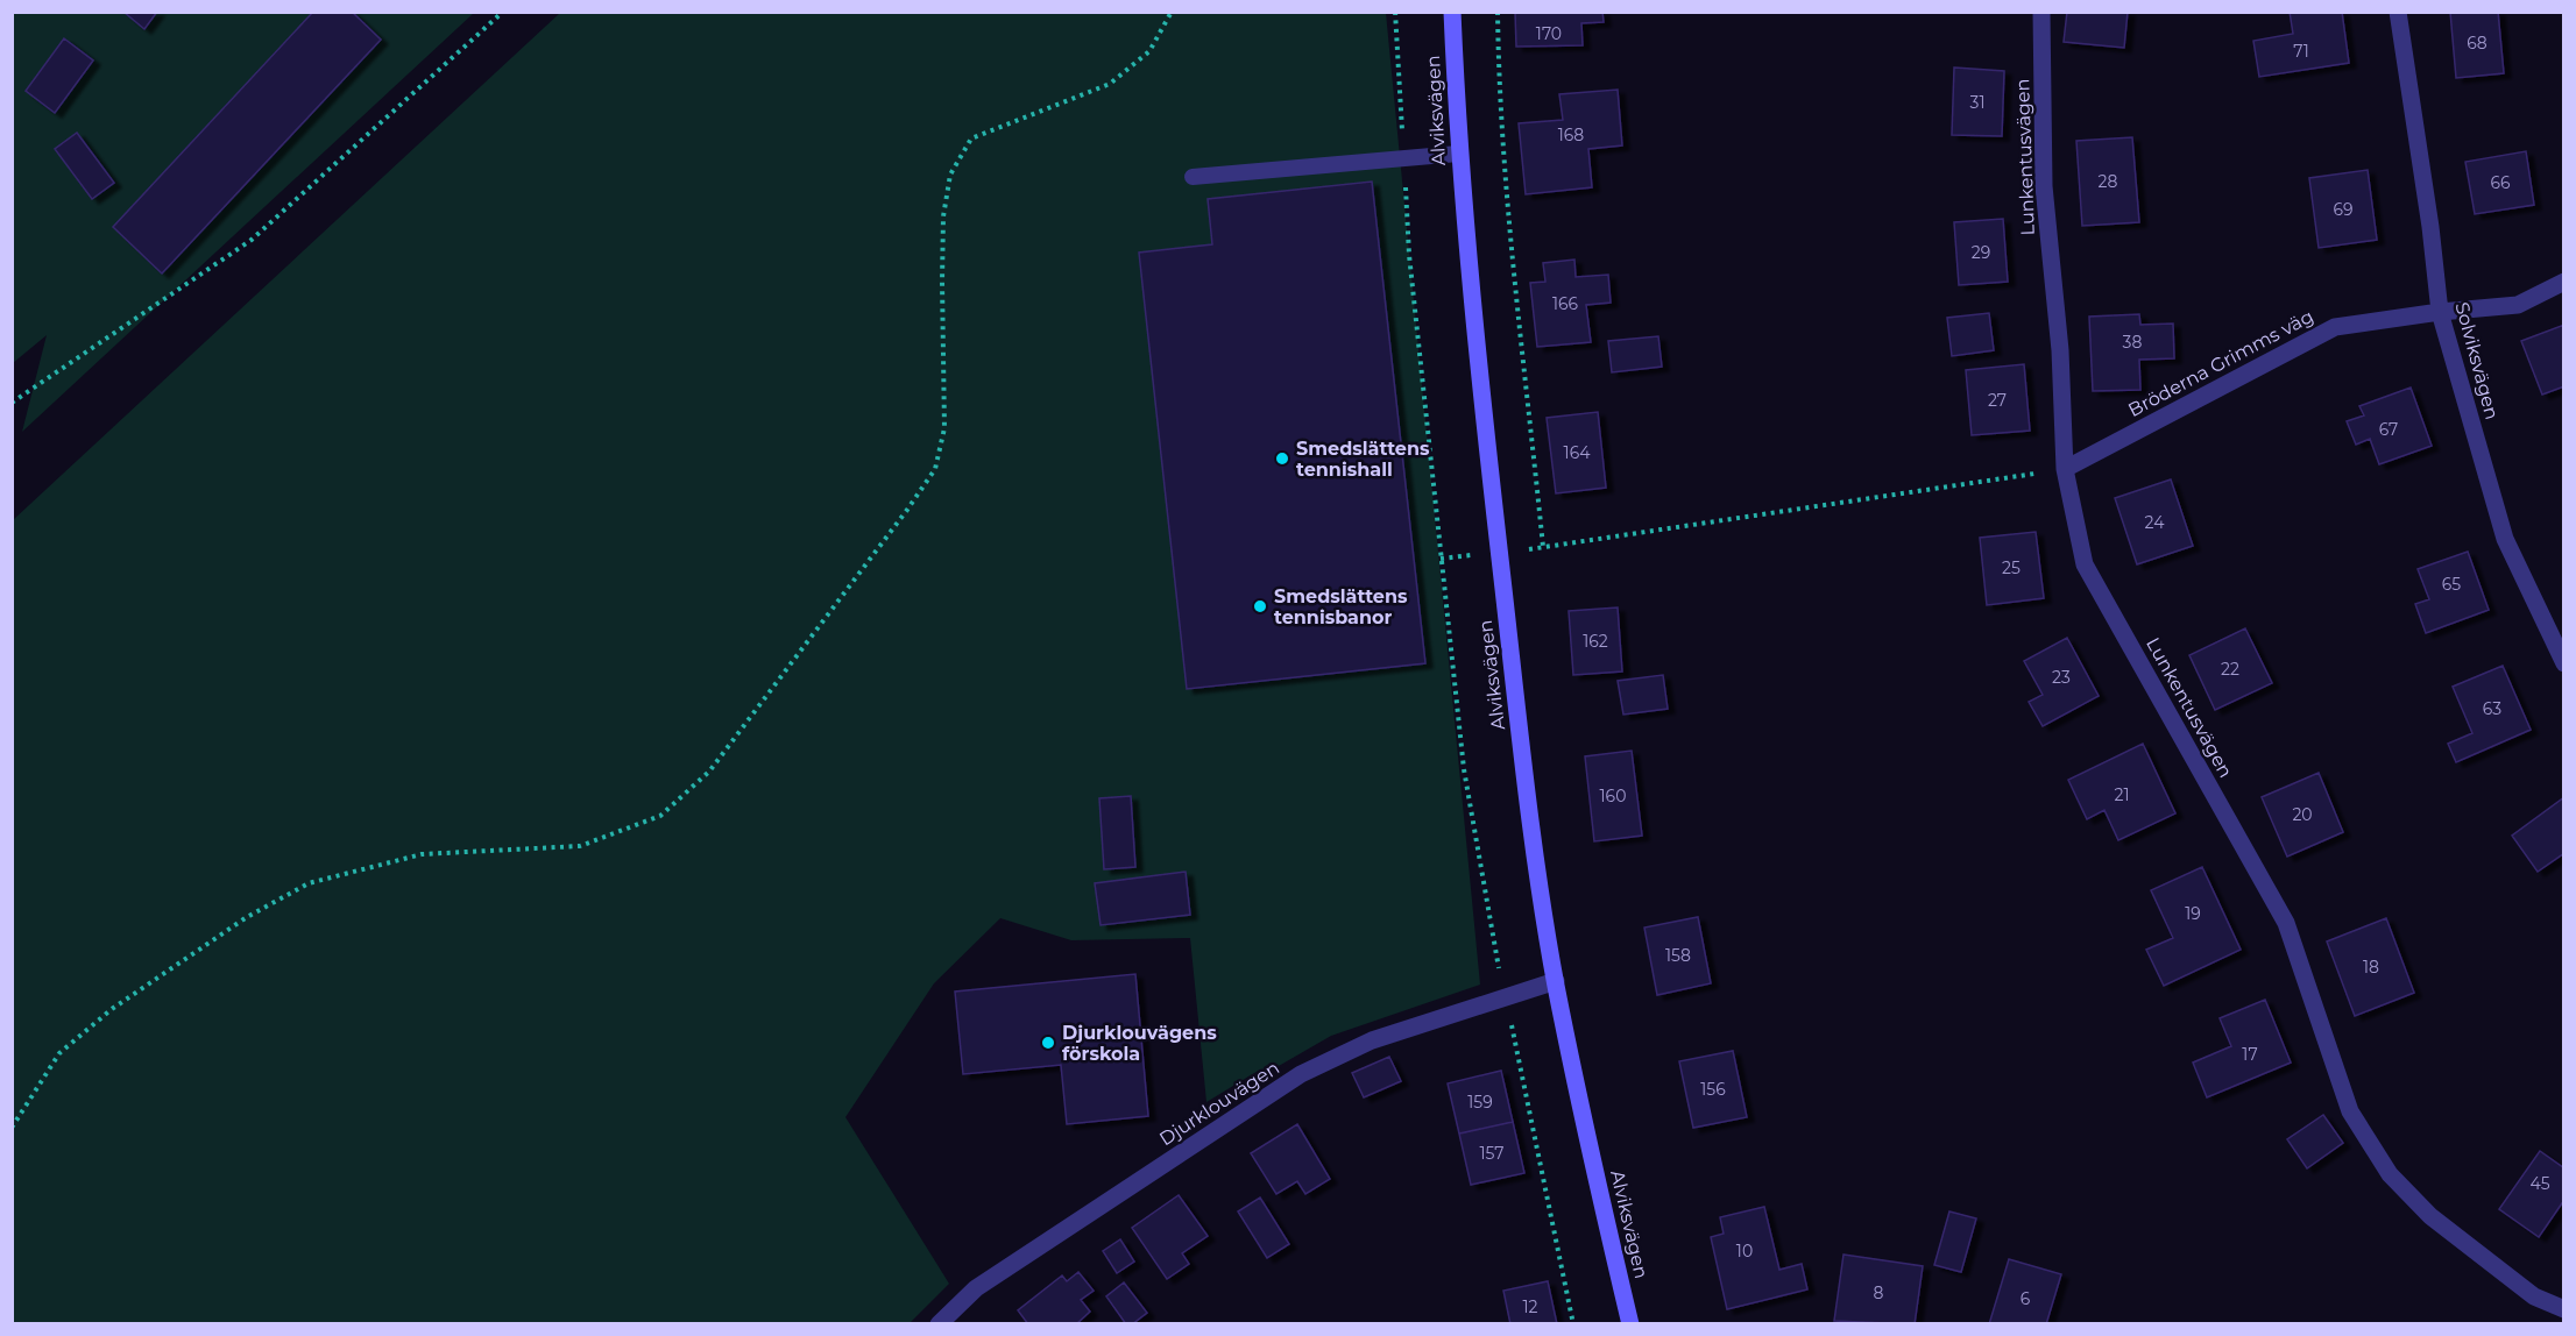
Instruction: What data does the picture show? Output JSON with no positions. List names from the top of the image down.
{
  "streets": {
    "street": [
      "Alviksvägen",
      "Lunkentusvägen",
      "Solviksvägen",
      "Bröderna Grimms väg",
      "Djurklouvägen"
    ]
  },
  "crossings": [
    ["Alviksvägen", "Djurklouvägen"],
    ["Lunkentusvägen", "Bröderna Grimms väg"],
    ["Solviksvägen", "Bröderna Grimms väg"]
  ],
  "places": ["Smedslättens tennishall", "Smedslättens tennisbanor", "Djurklouvägens förskola"],
  "house_numbers": [
    "170",
    "68",
    "71",
    "31",
    "168",
    "28",
    "66",
    "69",
    "29",
    "166",
    "38",
    "27",
    "67",
    "164",
    "24",
    "25",
    "65",
    "162",
    "22",
    "23",
    "63",
    "21",
    "160",
    "20",
    "19",
    "158",
    "18",
    "17",
    "156",
    "159",
    "157",
    "45",
    "10",
    "8",
    "6",
    "12"
  ]
}
